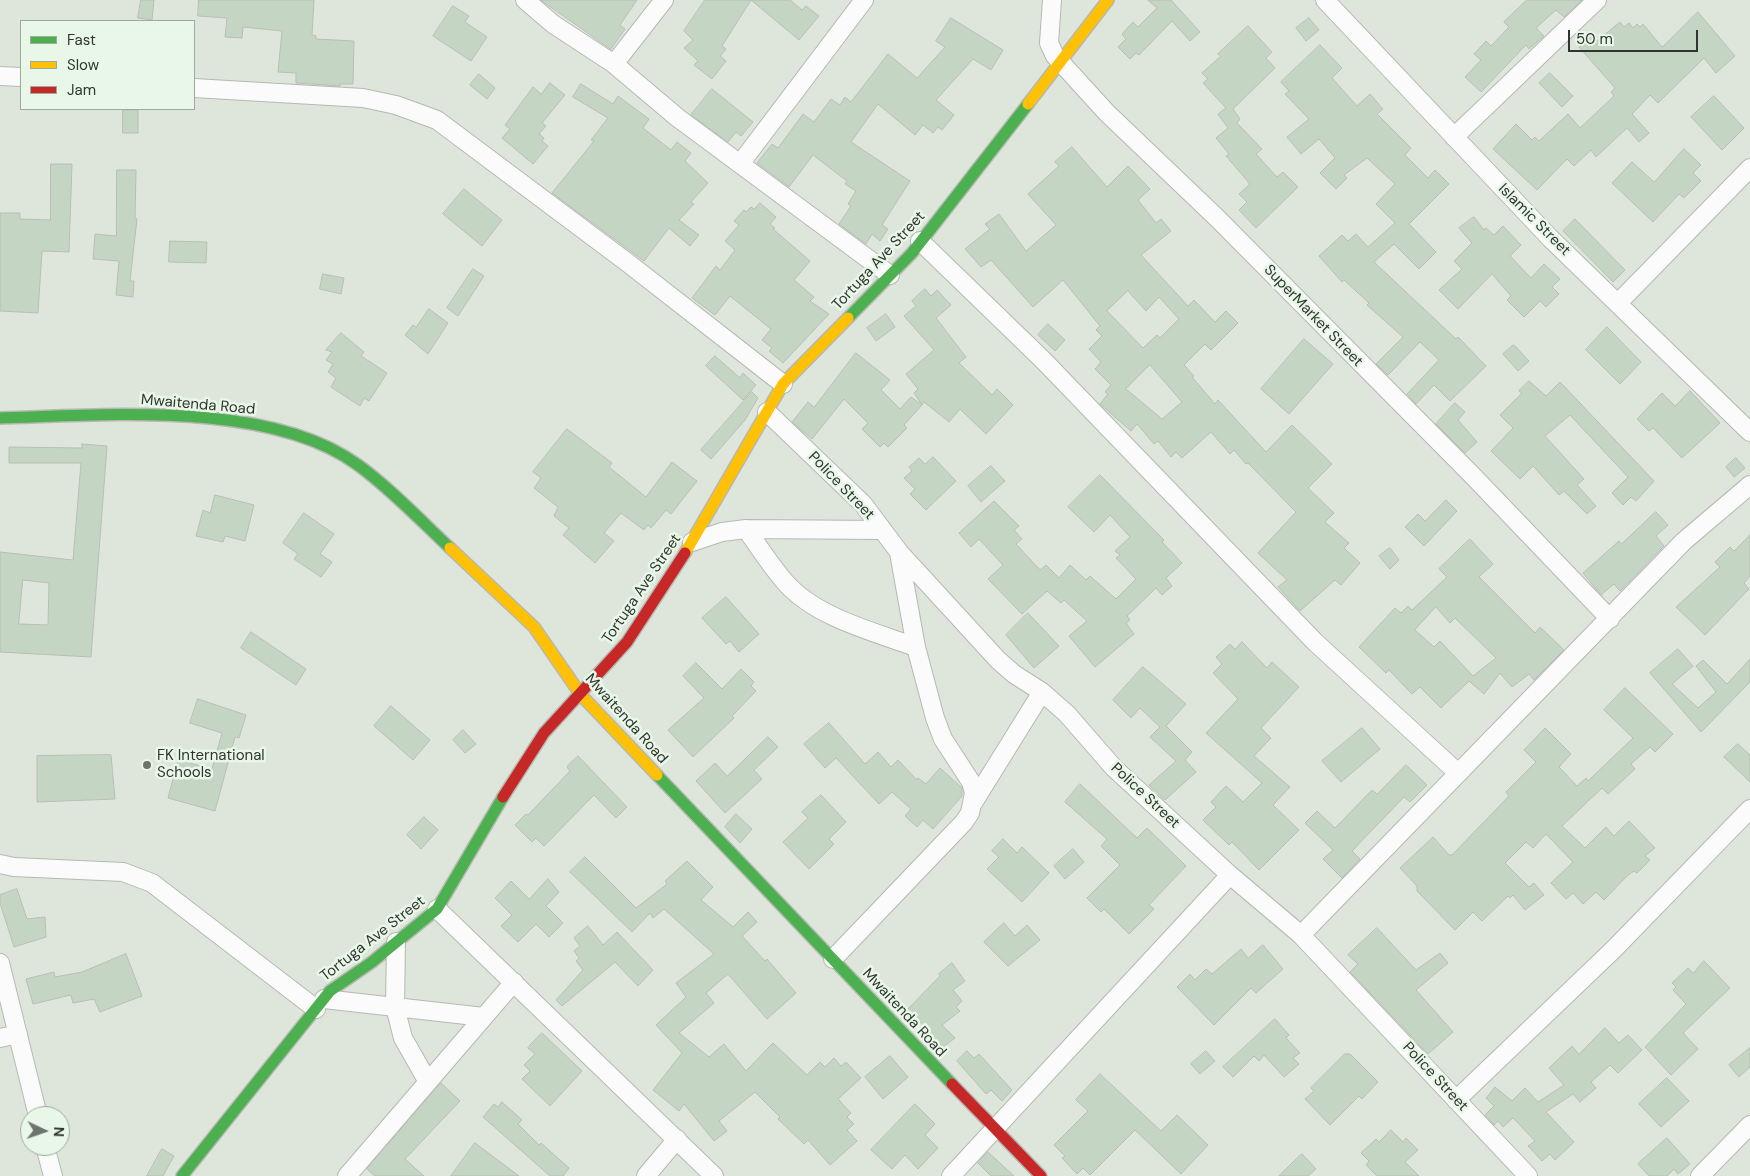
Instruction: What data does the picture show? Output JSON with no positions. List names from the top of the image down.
{
  "streets": {
    "street": [
      "Islamic Street",
      "Tortuga Ave Street",
      "SuperMarket Street",
      "Mwaitenda Road",
      "Police Street"
    ]
  },
  "crossings": [
    ["Tortuga Ave Street", "SuperMarket Street"],
    ["Tortuga Ave Street", "Mwaitenda Road"],
    ["Tortuga Ave Street", "Police Street"]
  ],
  "places": ["FK International Schools"],
  "legend": ["Fast", "Slow", "Jam"],
  "scale_bar": "50 m",
  "north": "right"
}
